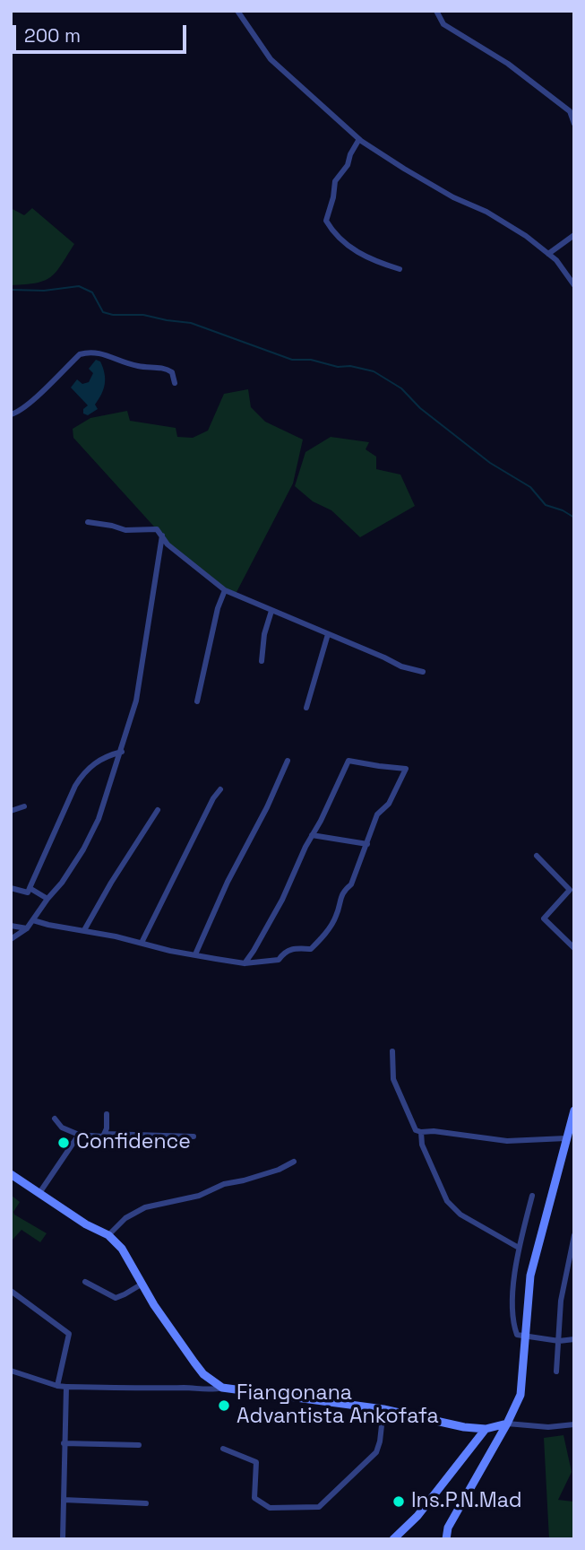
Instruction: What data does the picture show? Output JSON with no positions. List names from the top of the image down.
{
  "places": ["Confidence", "Fiangonana Advantista Ankofafa", "Ins.P.N.Mad"],
  "scale_bar": "200 m"
}
